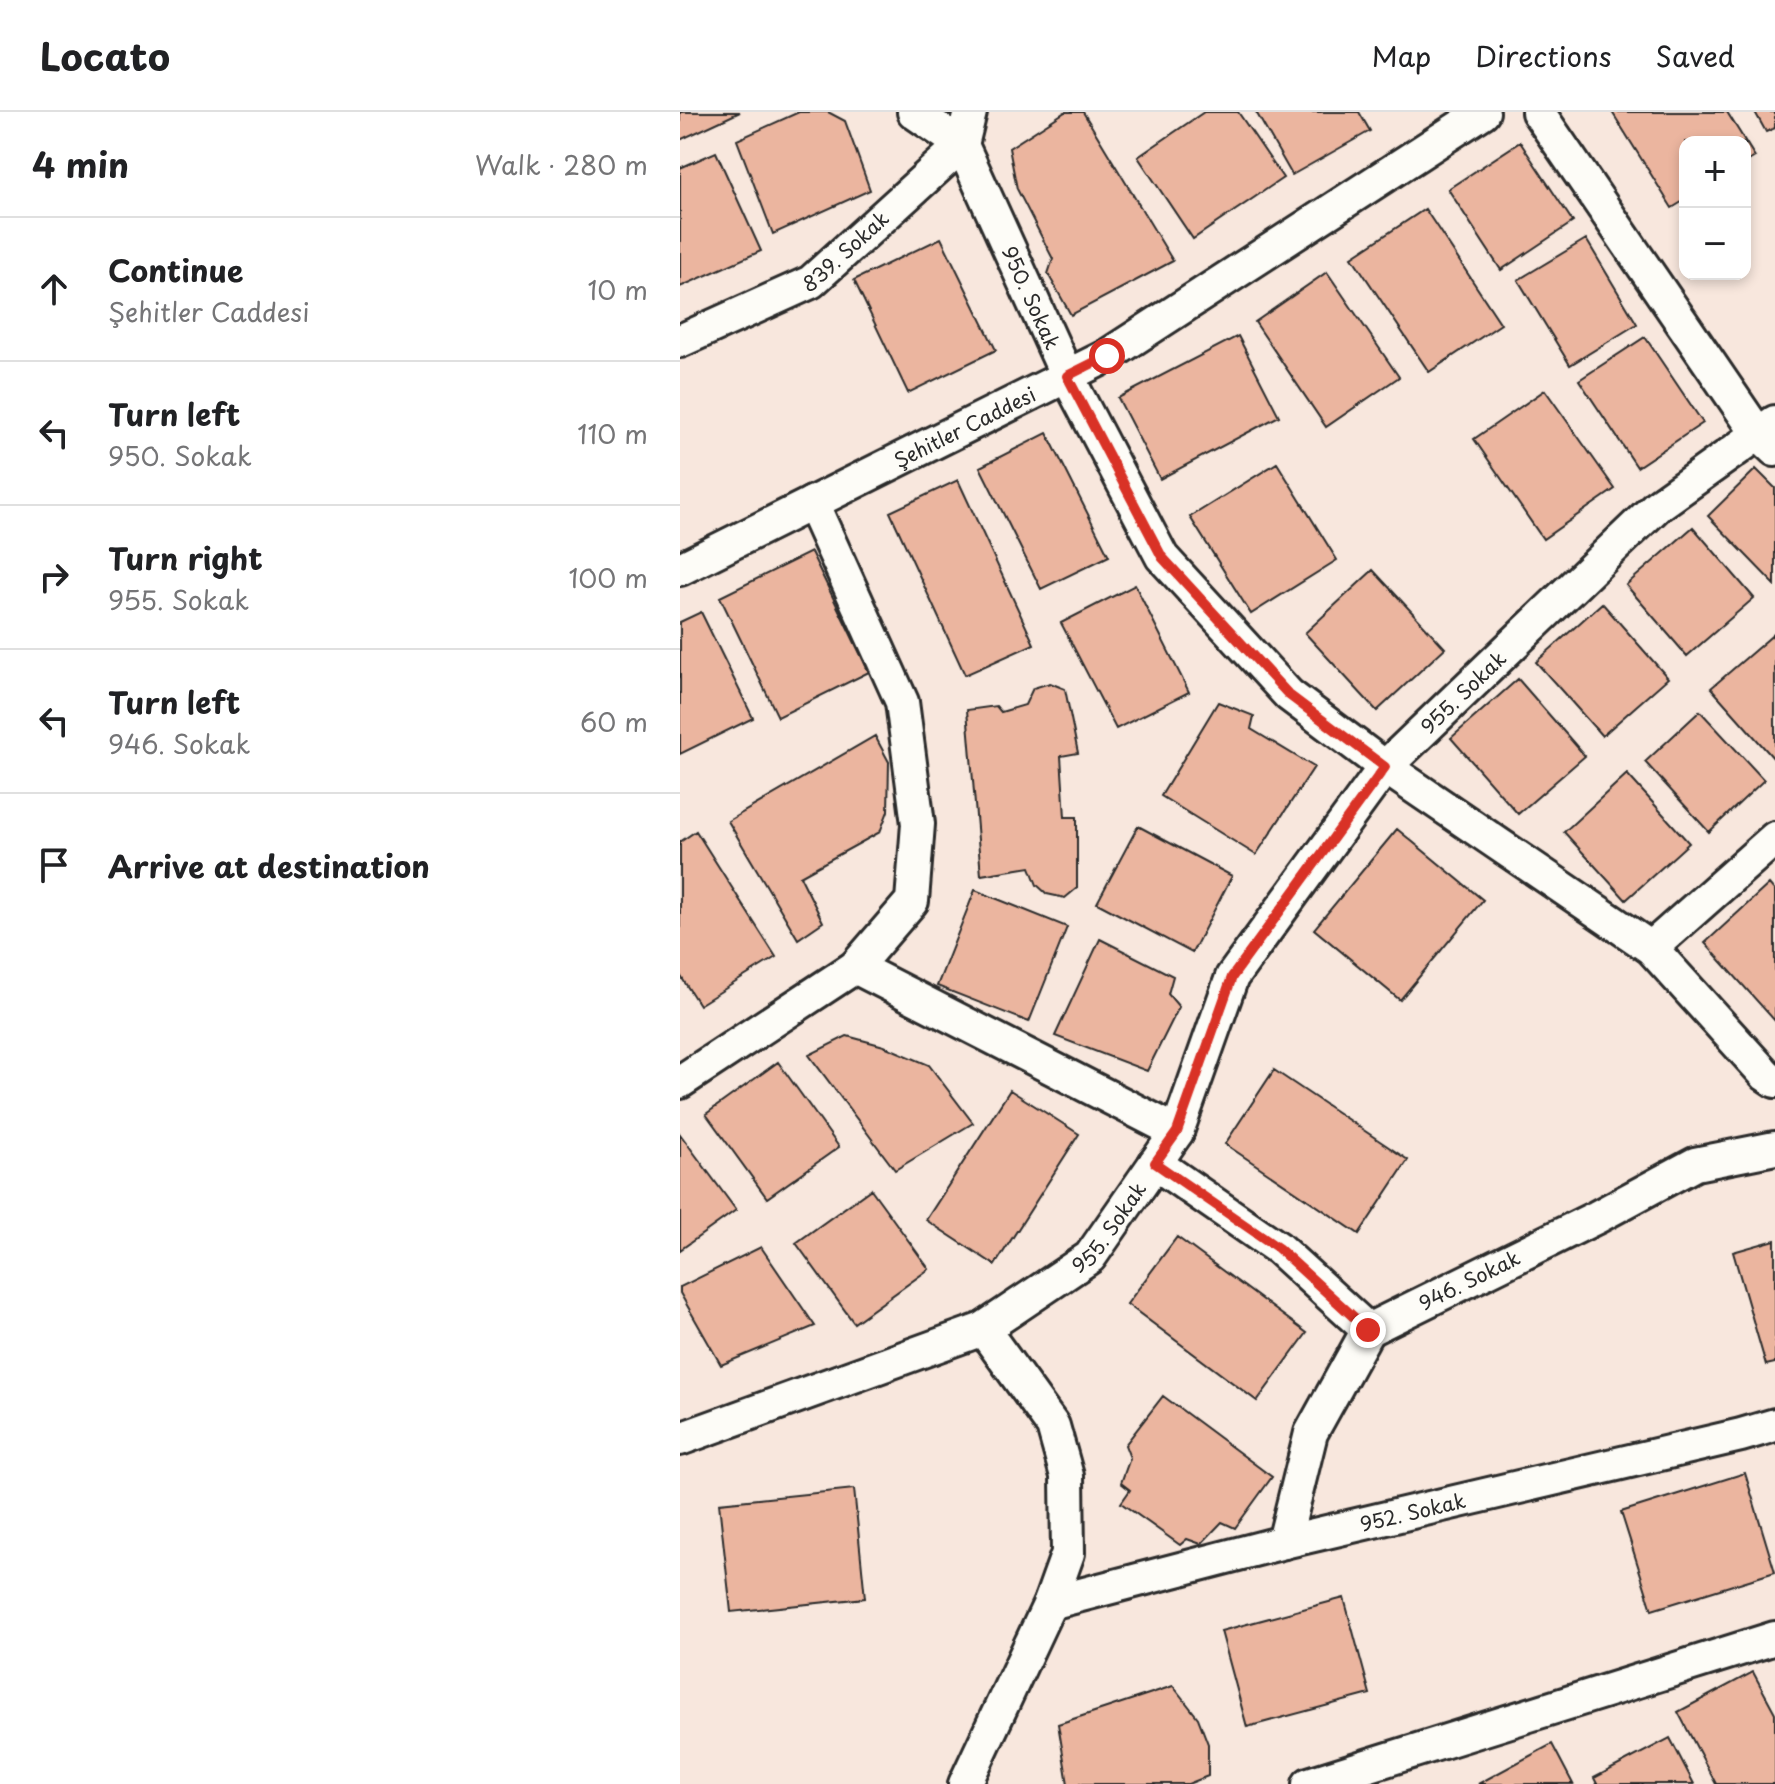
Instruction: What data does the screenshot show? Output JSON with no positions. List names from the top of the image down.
{
  "streets": {
    "street": [
      "839. Sokak",
      "950. Sokak",
      "Şehitler Caddesi",
      "955. Sokak",
      "946. Sokak",
      "952. Sokak"
    ]
  },
  "crossings": [
    ["839. Sokak", "950. Sokak"],
    ["950. Sokak", "Şehitler Caddesi"],
    ["950. Sokak", "955. Sokak"]
  ],
  "page": {
    "header": "Locato",
    "nav": ["Map", "Directions", "Saved"],
    "heading": ["4 min", "Walk · 280 m"],
    "map_buttons": ["+", "−"],
    "list": [
      ["Continue", "Şehitler Caddesi", "10 m"],
      ["Turn left", "950. Sokak", "110 m"],
      ["Turn right", "955. Sokak", "100 m"],
      ["Turn left", "946. Sokak", "60 m"],
      "Arrive at destination"
    ]
  }
}
